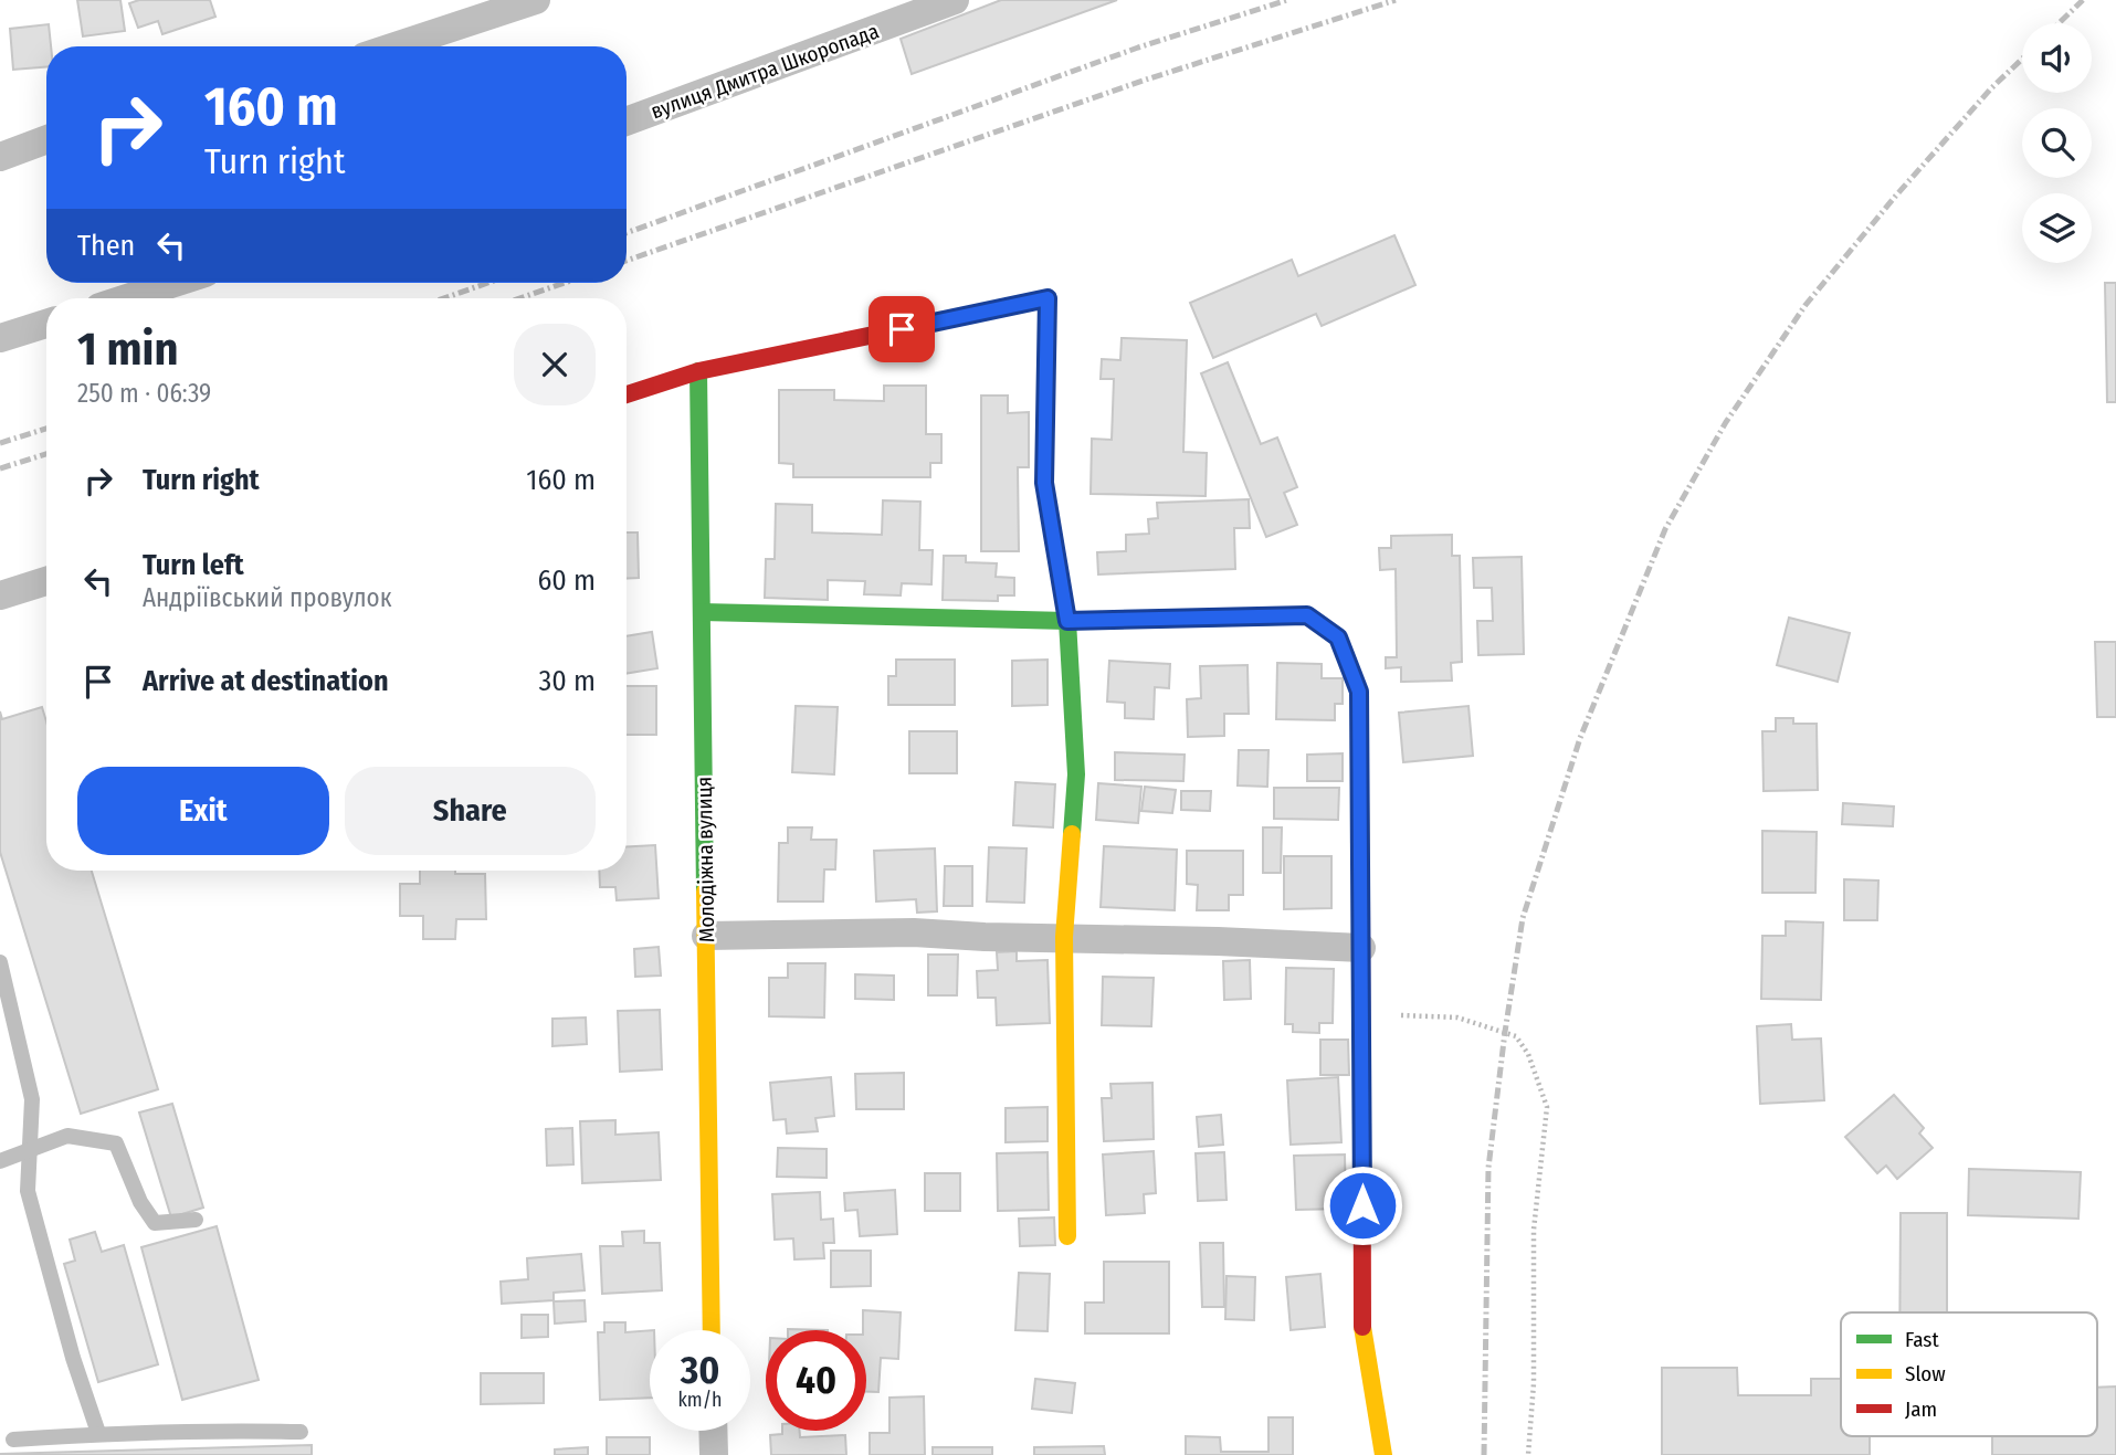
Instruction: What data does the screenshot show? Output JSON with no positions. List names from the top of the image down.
{
  "streets": {
    "street": ["вулиця Дмитра Шкоропада", "Молодіжна вулиця"]
  },
  "legend": ["Fast", "Slow", "Jam"],
  "page": {
    "turn": ["160 m", "Turn right"],
    "then": "Then",
    "heading": ["1 min", "250 m · 06:39"],
    "list": [
      {
        "name": "Turn right",
        "value": "160 m"
      },
      {
        "name": "Turn left",
        "note": "Андріївський провулок",
        "value": "60 m"
      },
      {
        "name": "Arrive at destination",
        "value": "30 m"
      }
    ],
    "buttons": ["Exit", "Share"],
    "speed": "30 km/h",
    "limit": "40"
  }
}
